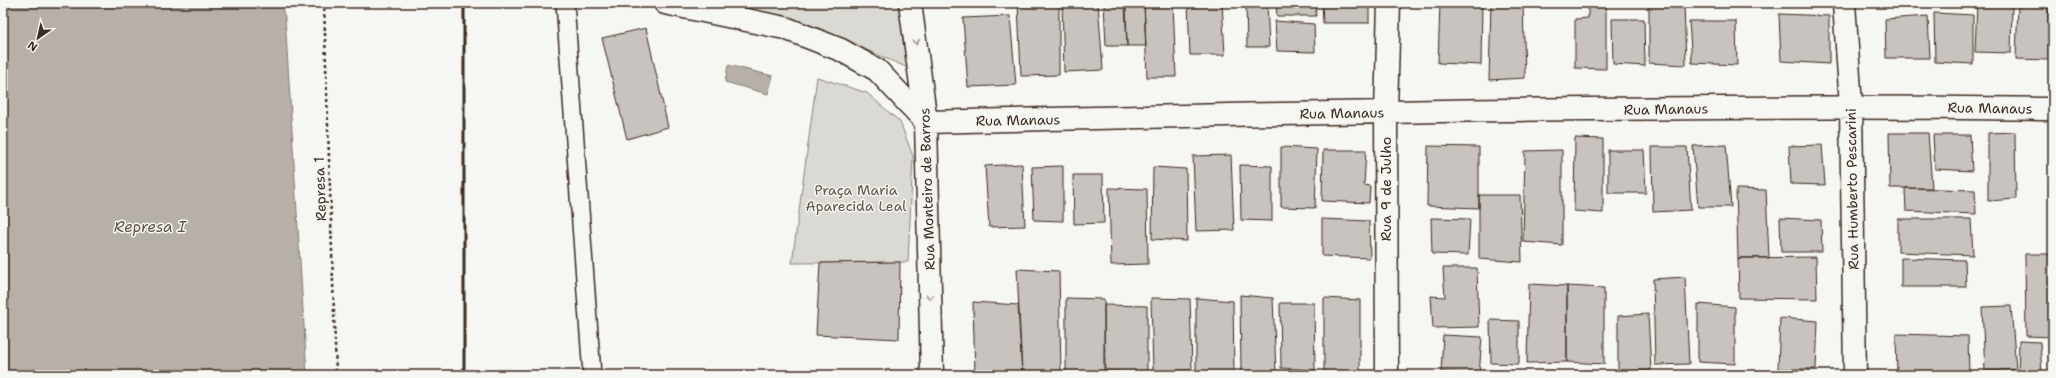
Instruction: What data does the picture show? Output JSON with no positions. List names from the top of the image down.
{
  "streets": {
    "street": [
      "Rua Manaus",
      "Rua Monteiro de Barros",
      "Rua 9 de Julho",
      "Rua Humberto Pescarini"
    ],
    "path": ["Represa 1"]
  },
  "crossings": [
    ["Rua Manaus", "Rua Monteiro de Barros"],
    ["Rua Manaus", "Rua 9 de Julho"],
    ["Rua Manaus", "Rua Humberto Pescarini"]
  ],
  "one_way": ["Rua Monteiro de Barros"],
  "water": ["Represa I"],
  "parks": ["Praça Maria Aparecida Leal"],
  "north": "bottom left"
}
